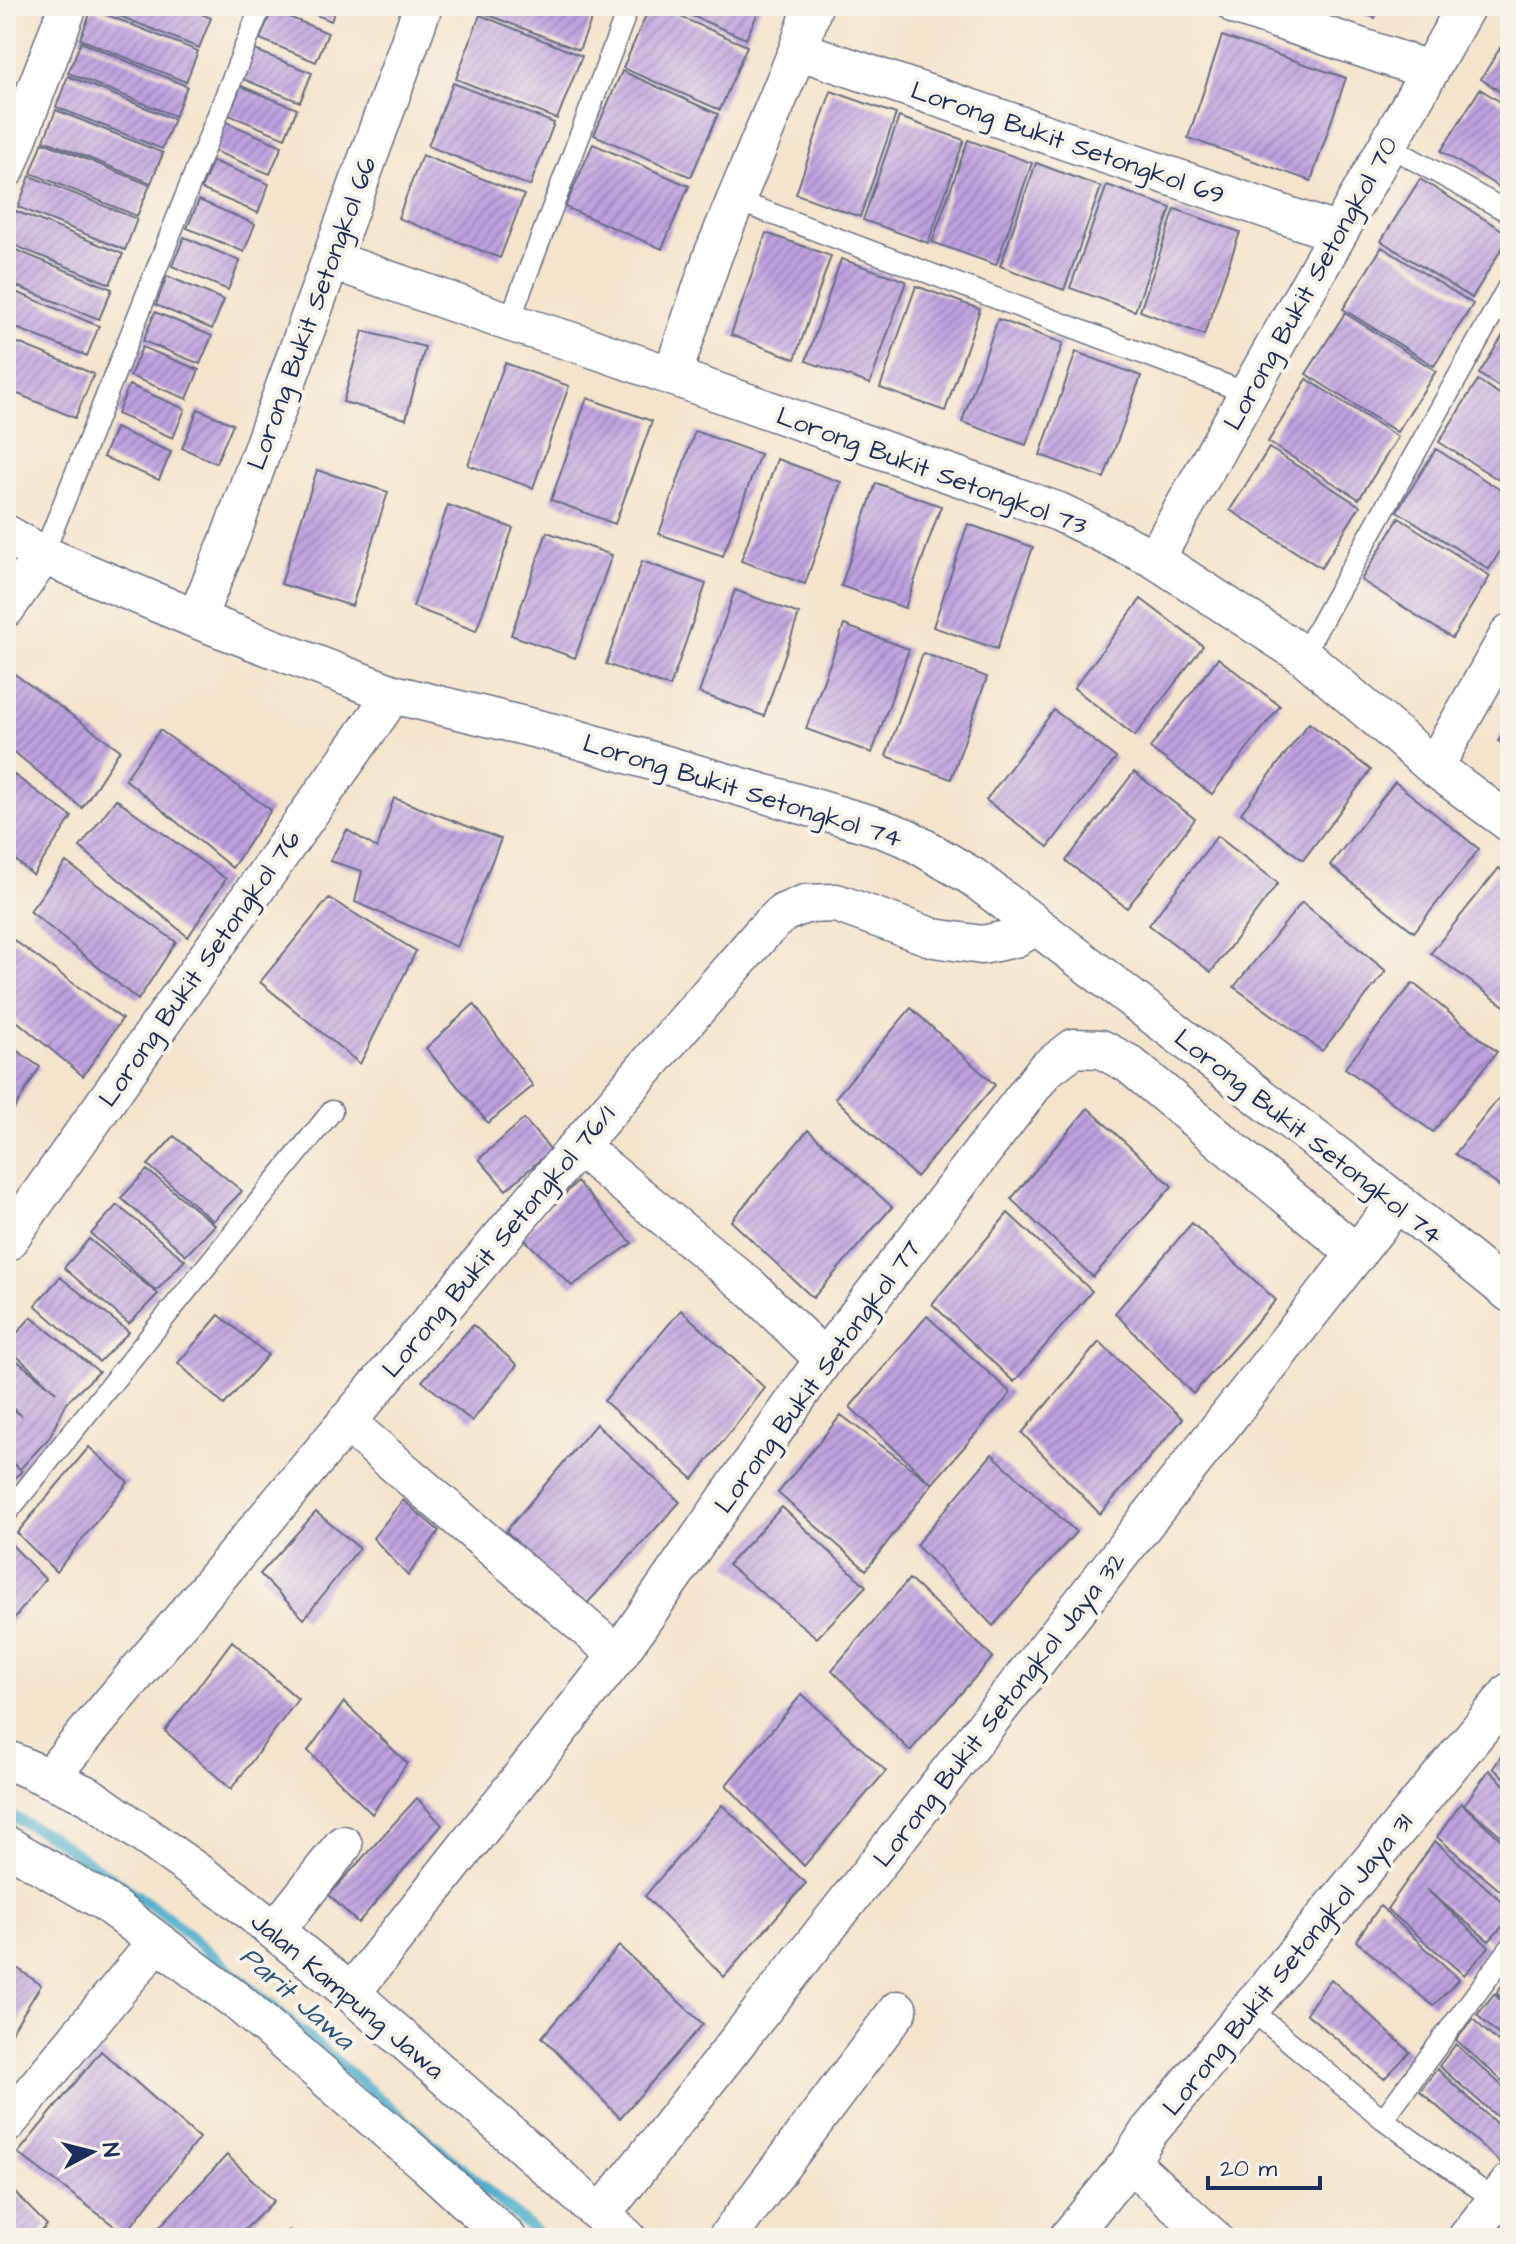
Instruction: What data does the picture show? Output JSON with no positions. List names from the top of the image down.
{
  "streets": {
    "street": [
      "Lorong Bukit Setongkol 69",
      "Lorong Bukit Setongkol 70",
      "Lorong Bukit Setongkol 66",
      "Lorong Bukit Setongkol 73",
      "Lorong Bukit Setongkol 74",
      "Lorong Bukit Setongkol 76",
      "Lorong Bukit Setongkol 76/1",
      "Lorong Bukit Setongkol 77",
      "Lorong Bukit Setongkol Jaya 32",
      "Lorong Bukit Setongkol Jaya 31",
      "Jalan Kampung Jawa"
    ]
  },
  "crossings": [
    ["Lorong Bukit Setongkol 69", "Lorong Bukit Setongkol 70"],
    ["Lorong Bukit Setongkol 70", "Lorong Bukit Setongkol 73"],
    ["Lorong Bukit Setongkol 66", "Lorong Bukit Setongkol 73"],
    ["Lorong Bukit Setongkol 66", "Lorong Bukit Setongkol 74"],
    ["Lorong Bukit Setongkol 74", "Lorong Bukit Setongkol 76"],
    ["Lorong Bukit Setongkol 74", "Lorong Bukit Setongkol 76/1"],
    ["Lorong Bukit Setongkol 74", "Lorong Bukit Setongkol Jaya 32"],
    ["Lorong Bukit Setongkol 76/1", "Jalan Kampung Jawa"],
    ["Lorong Bukit Setongkol 77", "Lorong Bukit Setongkol Jaya 32"],
    ["Lorong Bukit Setongkol 77", "Jalan Kampung Jawa"],
    ["Lorong Bukit Setongkol Jaya 32", "Jalan Kampung Jawa"]
  ],
  "water": ["Parit Jawa"],
  "scale_bar": "20 m",
  "north": "right"
}
